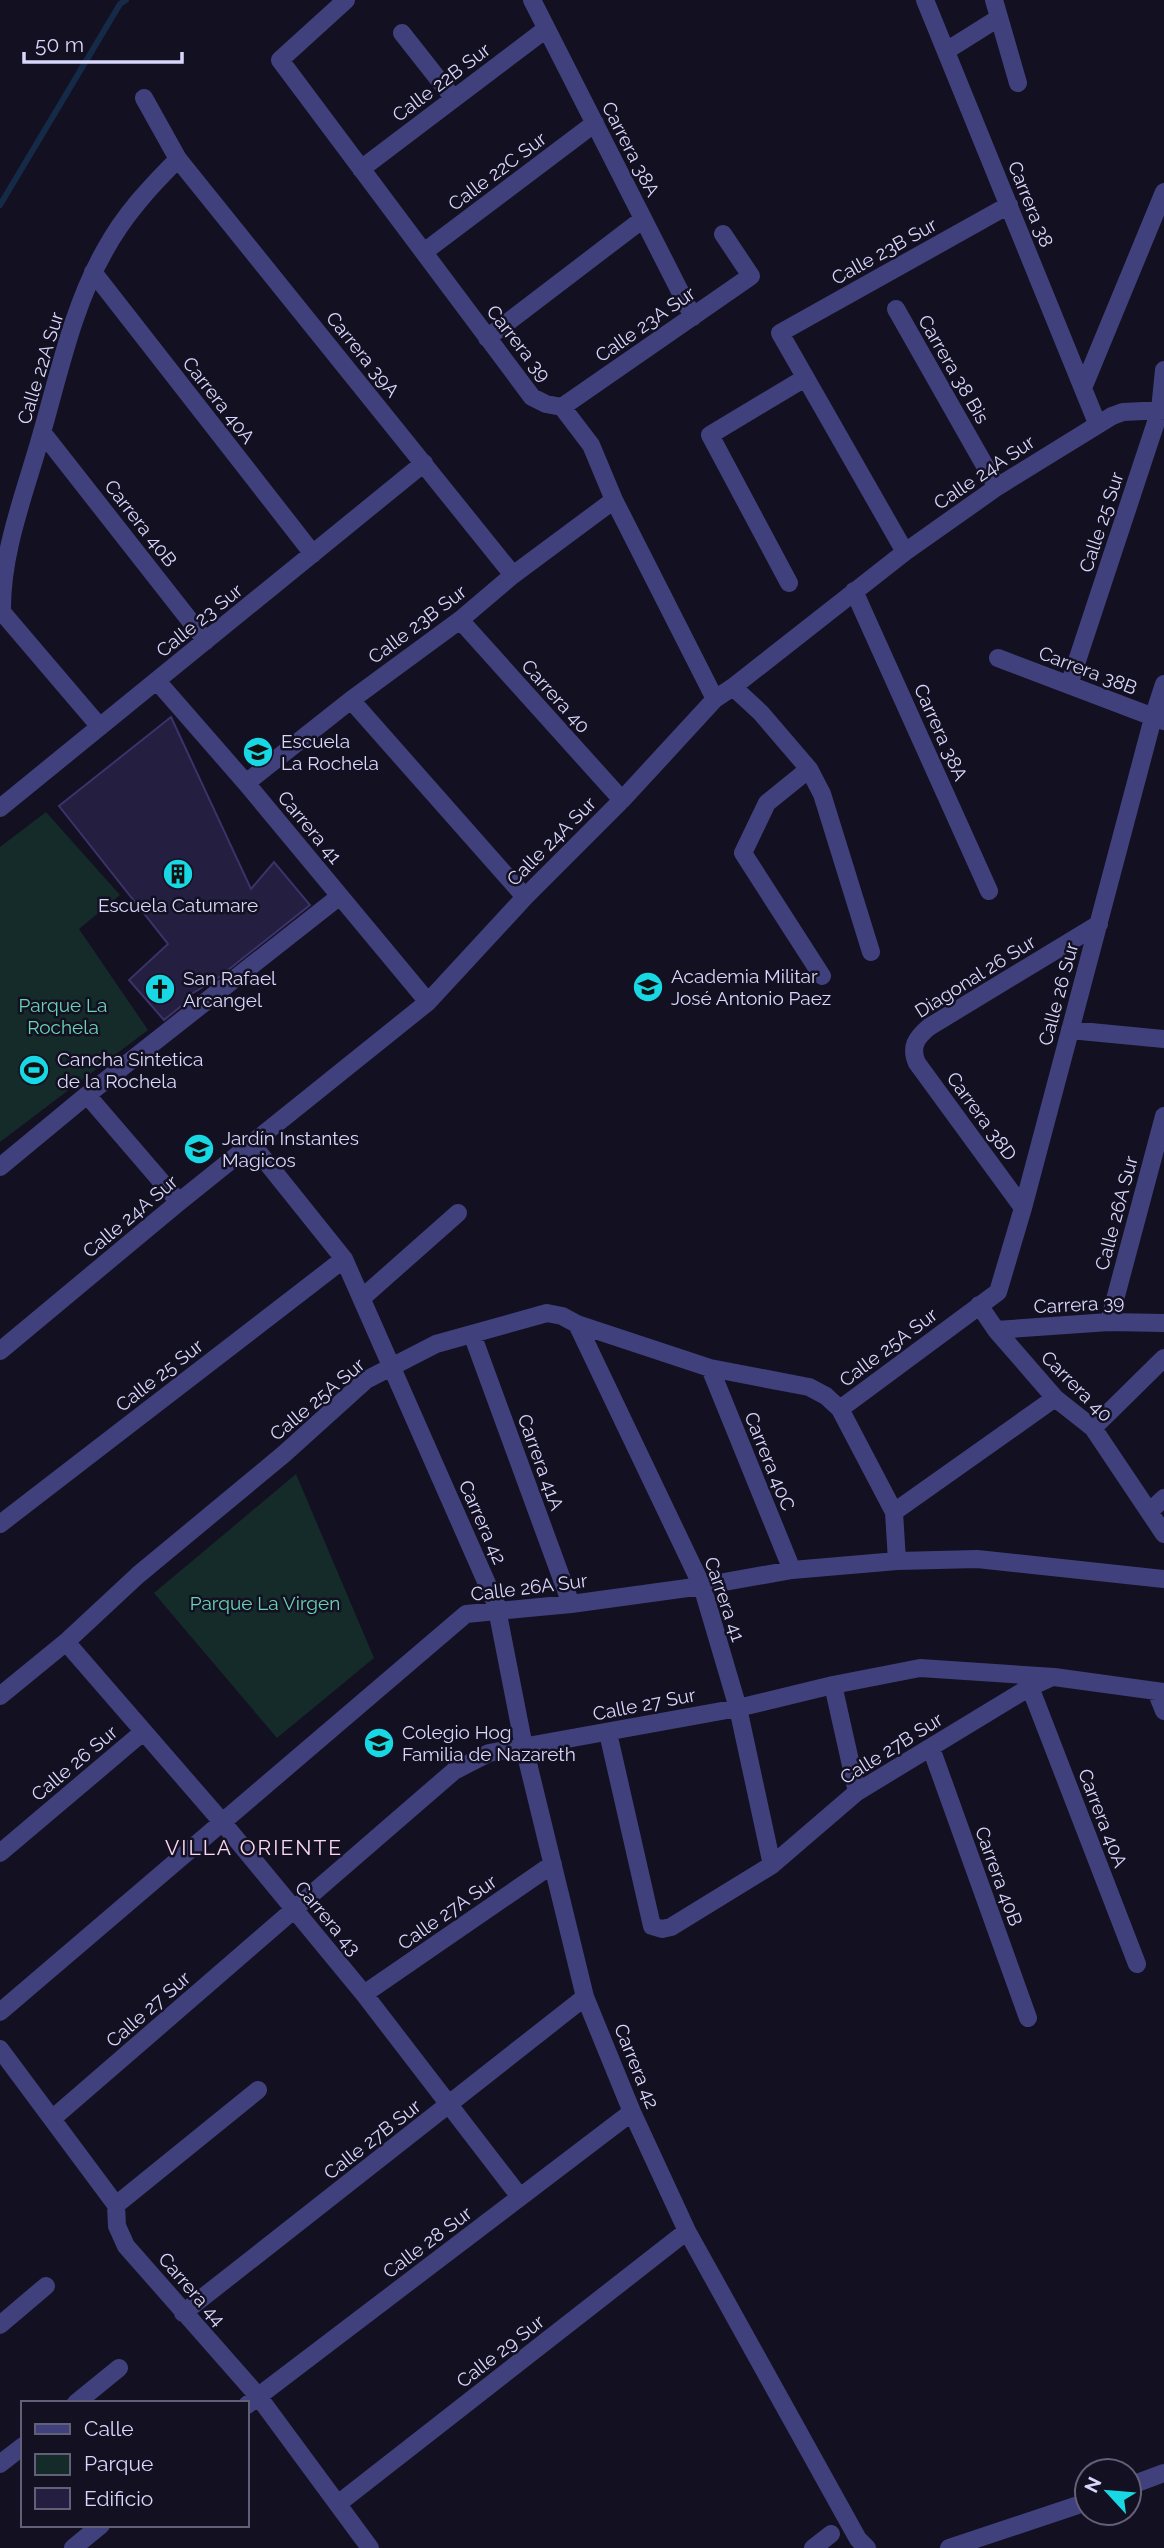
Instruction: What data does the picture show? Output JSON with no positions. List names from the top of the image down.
{
  "streets": {
    "street": [
      "Calle 22B Sur",
      "Carrera 38A",
      "Calle 22C Sur",
      "Carrera 38",
      "Calle 23B Sur",
      "Calle 23A Sur",
      "Carrera 39",
      "Carrera 39A",
      "Calle 22A Sur",
      "Carrera 38 Bis",
      "Carrera 40A",
      "Calle 24A Sur",
      "Calle 25 Sur",
      "Carrera 40B",
      "Calle 23 Sur",
      "Carrera 38B",
      "Carrera 40",
      "Carrera 41",
      "Diagonal 26 Sur",
      "Calle 26 Sur",
      "Carrera 38D",
      "Calle 26A Sur",
      "Calle 25A Sur",
      "Carrera 40C",
      "Carrera 41A",
      "Carrera 42",
      "Calle 27 Sur",
      "Calle 27B Sur",
      "Calle 27A Sur",
      "Carrera 43",
      "Calle 28 Sur",
      "Carrera 44",
      "Calle 29 Sur"
    ]
  },
  "crossings": [
    ["Calle 22B Sur", "Carrera 38A"],
    ["Calle 22B Sur", "Carrera 39"],
    ["Carrera 38A", "Calle 22C Sur"],
    ["Carrera 38A", "Calle 23A Sur"],
    ["Carrera 38A", "Calle 24A Sur"],
    ["Calle 22C Sur", "Carrera 39"],
    ["Carrera 38", "Calle 23B Sur"],
    ["Carrera 38", "Calle 24A Sur"],
    ["Calle 23B Sur", "Carrera 39A"],
    ["Calle 23B Sur", "Carrera 40"],
    ["Calle 23B Sur", "Carrera 41"],
    ["Calle 23A Sur", "Carrera 39"],
    ["Carrera 39", "Carrera 40"],
    ["Carrera 39", "Calle 26A Sur"],
    ["Carrera 39A", "Calle 22A Sur"],
    ["Carrera 39A", "Calle 23 Sur"],
    ["Calle 22A Sur", "Carrera 40A"],
    ["Calle 22A Sur", "Carrera 40B"],
    ["Carrera 38 Bis", "Calle 24A Sur"],
    ["Carrera 40A", "Calle 23 Sur"],
    ["Carrera 40A", "Calle 27B Sur"],
    ["Calle 24A Sur", "Calle 25 Sur"],
    ["Calle 24A Sur", "Carrera 40"],
    ["Calle 24A Sur", "Carrera 41"],
    ["Calle 24A Sur", "Carrera 42"],
    ["Calle 25 Sur", "Carrera 38B"],
    ["Calle 25 Sur", "Carrera 42"],
    ["Carrera 40B", "Calle 23 Sur"],
    ["Carrera 40B", "Calle 27B Sur"],
    ["Calle 23 Sur", "Carrera 41"],
    ["Carrera 38B", "Calle 26 Sur"],
    ["Carrera 40", "Calle 26 Sur"],
    ["Carrera 40", "Calle 25A Sur"],
    ["Carrera 41", "Calle 26A Sur"],
    ["Carrera 41", "Calle 25A Sur"],
    ["Carrera 41", "Calle 27 Sur"],
    ["Carrera 41", "Calle 27B Sur"],
    ["Diagonal 26 Sur", "Calle 26 Sur"],
    ["Diagonal 26 Sur", "Carrera 38D"],
    ["Calle 26 Sur", "Carrera 38D"],
    ["Calle 26 Sur", "Calle 25A Sur"],
    ["Calle 26 Sur", "Carrera 43"],
    ["Calle 26A Sur", "Carrera 40C"],
    ["Calle 26A Sur", "Carrera 41A"],
    ["Calle 26A Sur", "Carrera 42"],
    ["Calle 26A Sur", "Carrera 43"],
    ["Calle 25A Sur", "Carrera 40C"],
    ["Calle 25A Sur", "Carrera 41A"],
    ["Calle 25A Sur", "Carrera 42"],
    ["Calle 25A Sur", "Carrera 43"],
    ["Carrera 42", "Calle 27 Sur"],
    ["Carrera 42", "Calle 27B Sur"],
    ["Carrera 42", "Calle 27A Sur"],
    ["Carrera 42", "Calle 28 Sur"],
    ["Carrera 42", "Calle 29 Sur"],
    ["Calle 27 Sur", "Calle 27B Sur"],
    ["Calle 27 Sur", "Carrera 43"],
    ["Calle 27 Sur", "Carrera 44"],
    ["Calle 27B Sur", "Carrera 43"],
    ["Calle 27B Sur", "Carrera 44"],
    ["Calle 27A Sur", "Carrera 43"],
    ["Carrera 43", "Calle 28 Sur"],
    ["Calle 28 Sur", "Carrera 44"],
    ["Carrera 44", "Calle 29 Sur"]
  ],
  "districts": ["VILLA ORIENTE"],
  "parks": ["Parque La Rochela", "Parque La Virgen"],
  "places": {
    "school or university": [
      "Escuela La Rochela",
      "Academia Militar José Antonio Paez",
      "Jardín Instantes Magicos",
      "Colegio Hog Familia de Nazareth"
    ],
    "building": ["Escuela Catumare"],
    "church": ["San Rafael Arcangel"],
    "sports": ["Cancha Sintetica de la Rochela"]
  },
  "legend": ["Calle", "Parque", "Edificio"],
  "scale_bar": "50 m",
  "north": "top left"
}
